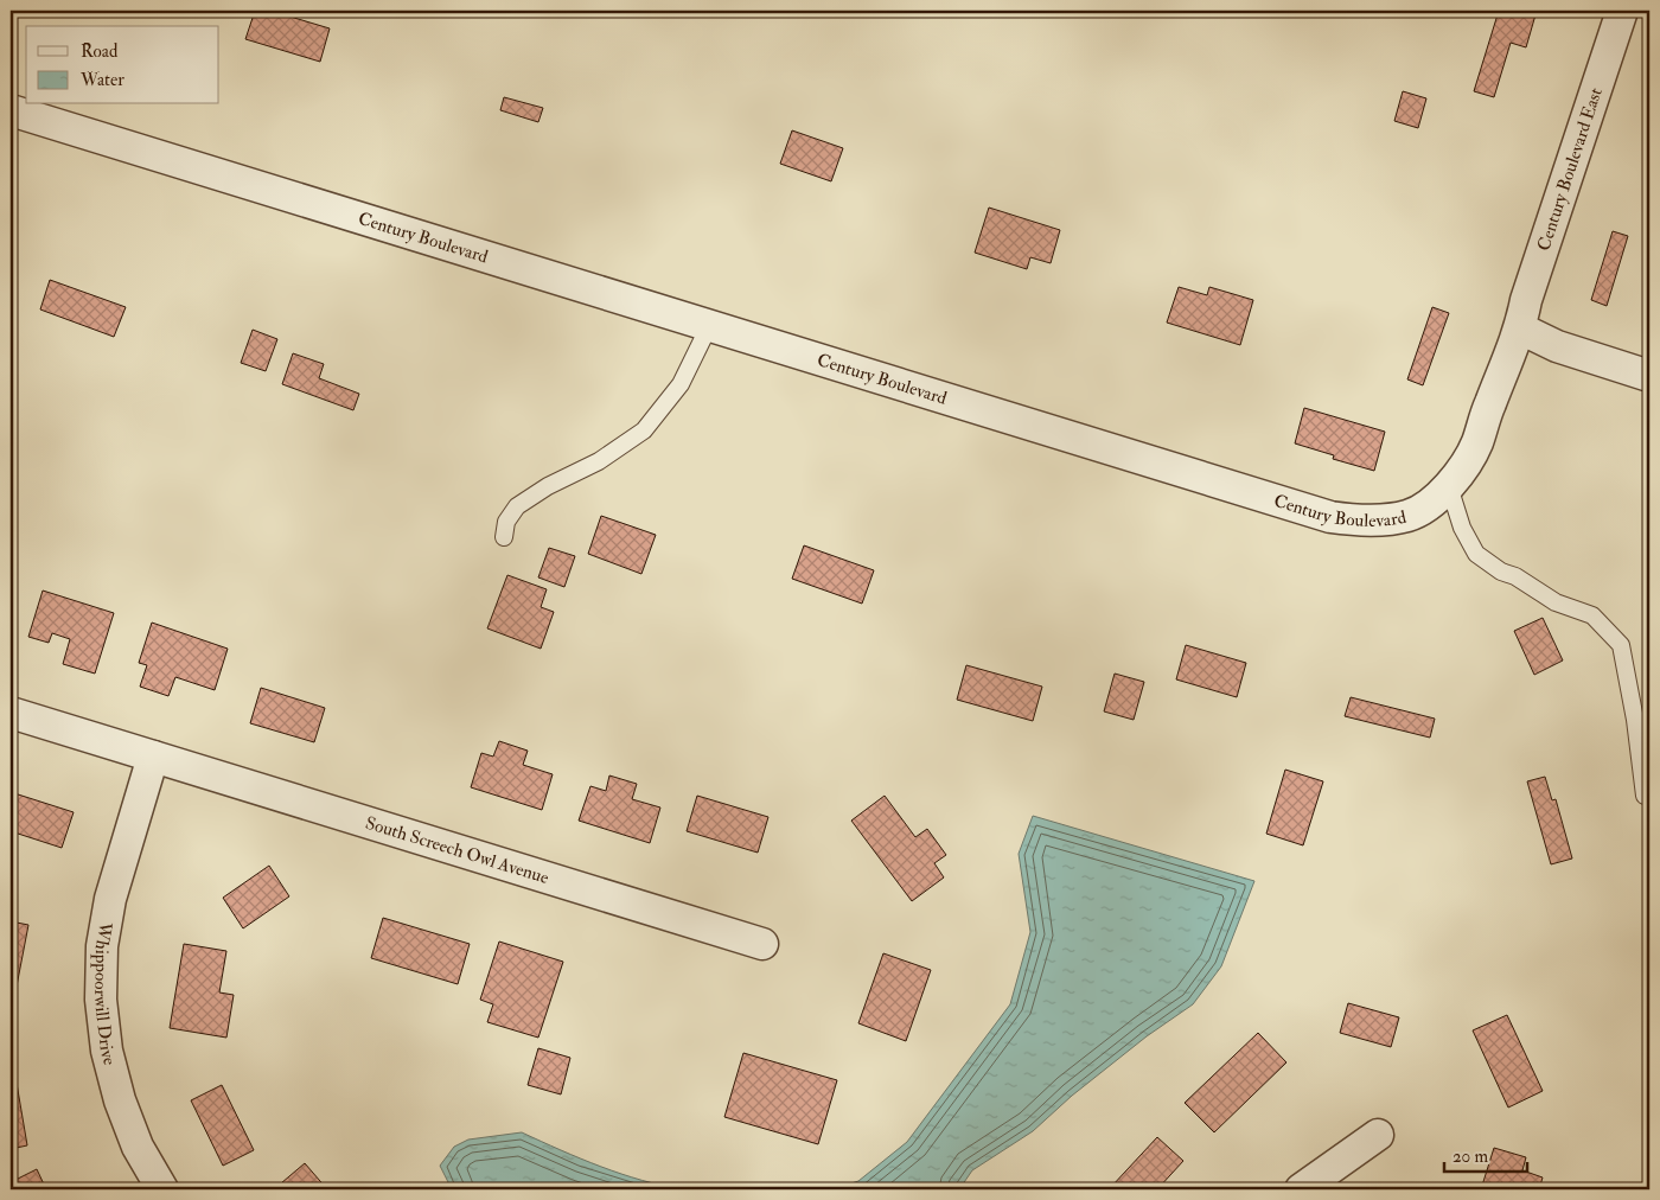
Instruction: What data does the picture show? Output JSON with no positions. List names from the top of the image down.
{
  "streets": {
    "street": [
      "Century Boulevard East",
      "Century Boulevard",
      "South Screech Owl Avenue",
      "Whippoorwill Drive"
    ]
  },
  "crossings": [
    ["Century Boulevard East", "Century Boulevard"],
    ["South Screech Owl Avenue", "Whippoorwill Drive"]
  ],
  "legend": ["Road", "Water"],
  "scale_bar": "20 m"
}
